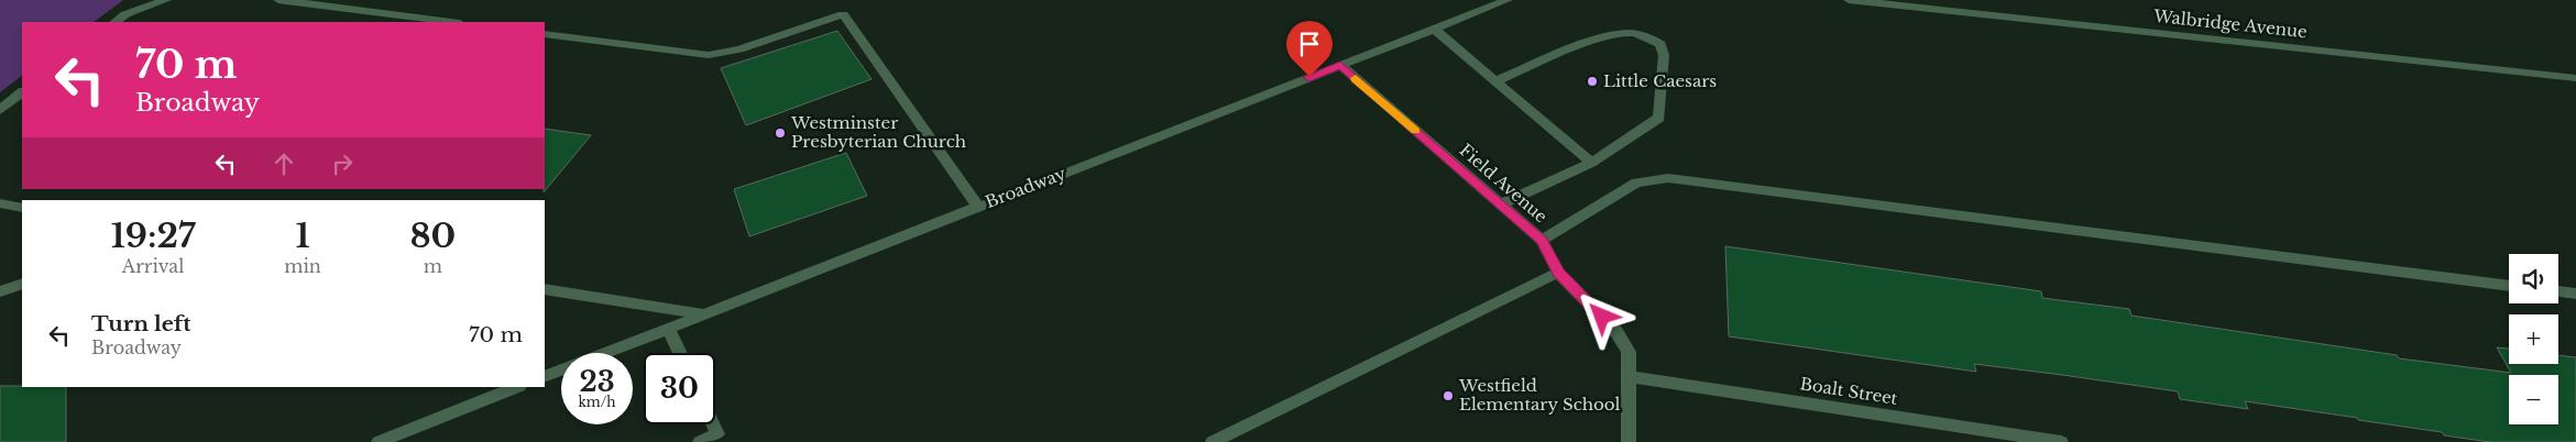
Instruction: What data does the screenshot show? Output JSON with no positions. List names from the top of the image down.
{
  "streets": {
    "street": [
      "Walbridge Avenue",
      "Field Avenue",
      "Broadway",
      "Boalt Street"
    ]
  },
  "crossings": [
    ["Field Avenue", "Broadway"],
    ["Field Avenue", "Boalt Street"]
  ],
  "places": ["Little Caesars", "Westminster Presbyterian Church", "Westfield Elementary School"],
  "page": {
    "turn": ["70 m", "Broadway"],
    "eta": [
      "19:27",
      "Arrival",
      "1",
      "min",
      "80",
      "m"
    ],
    "map_buttons": ["+", "−"],
    "list": [
      {
        "name": "Turn left",
        "note": "Broadway",
        "value": "70 m"
      }
    ],
    "speed": "23 km/h",
    "limit": "30"
  }
}
